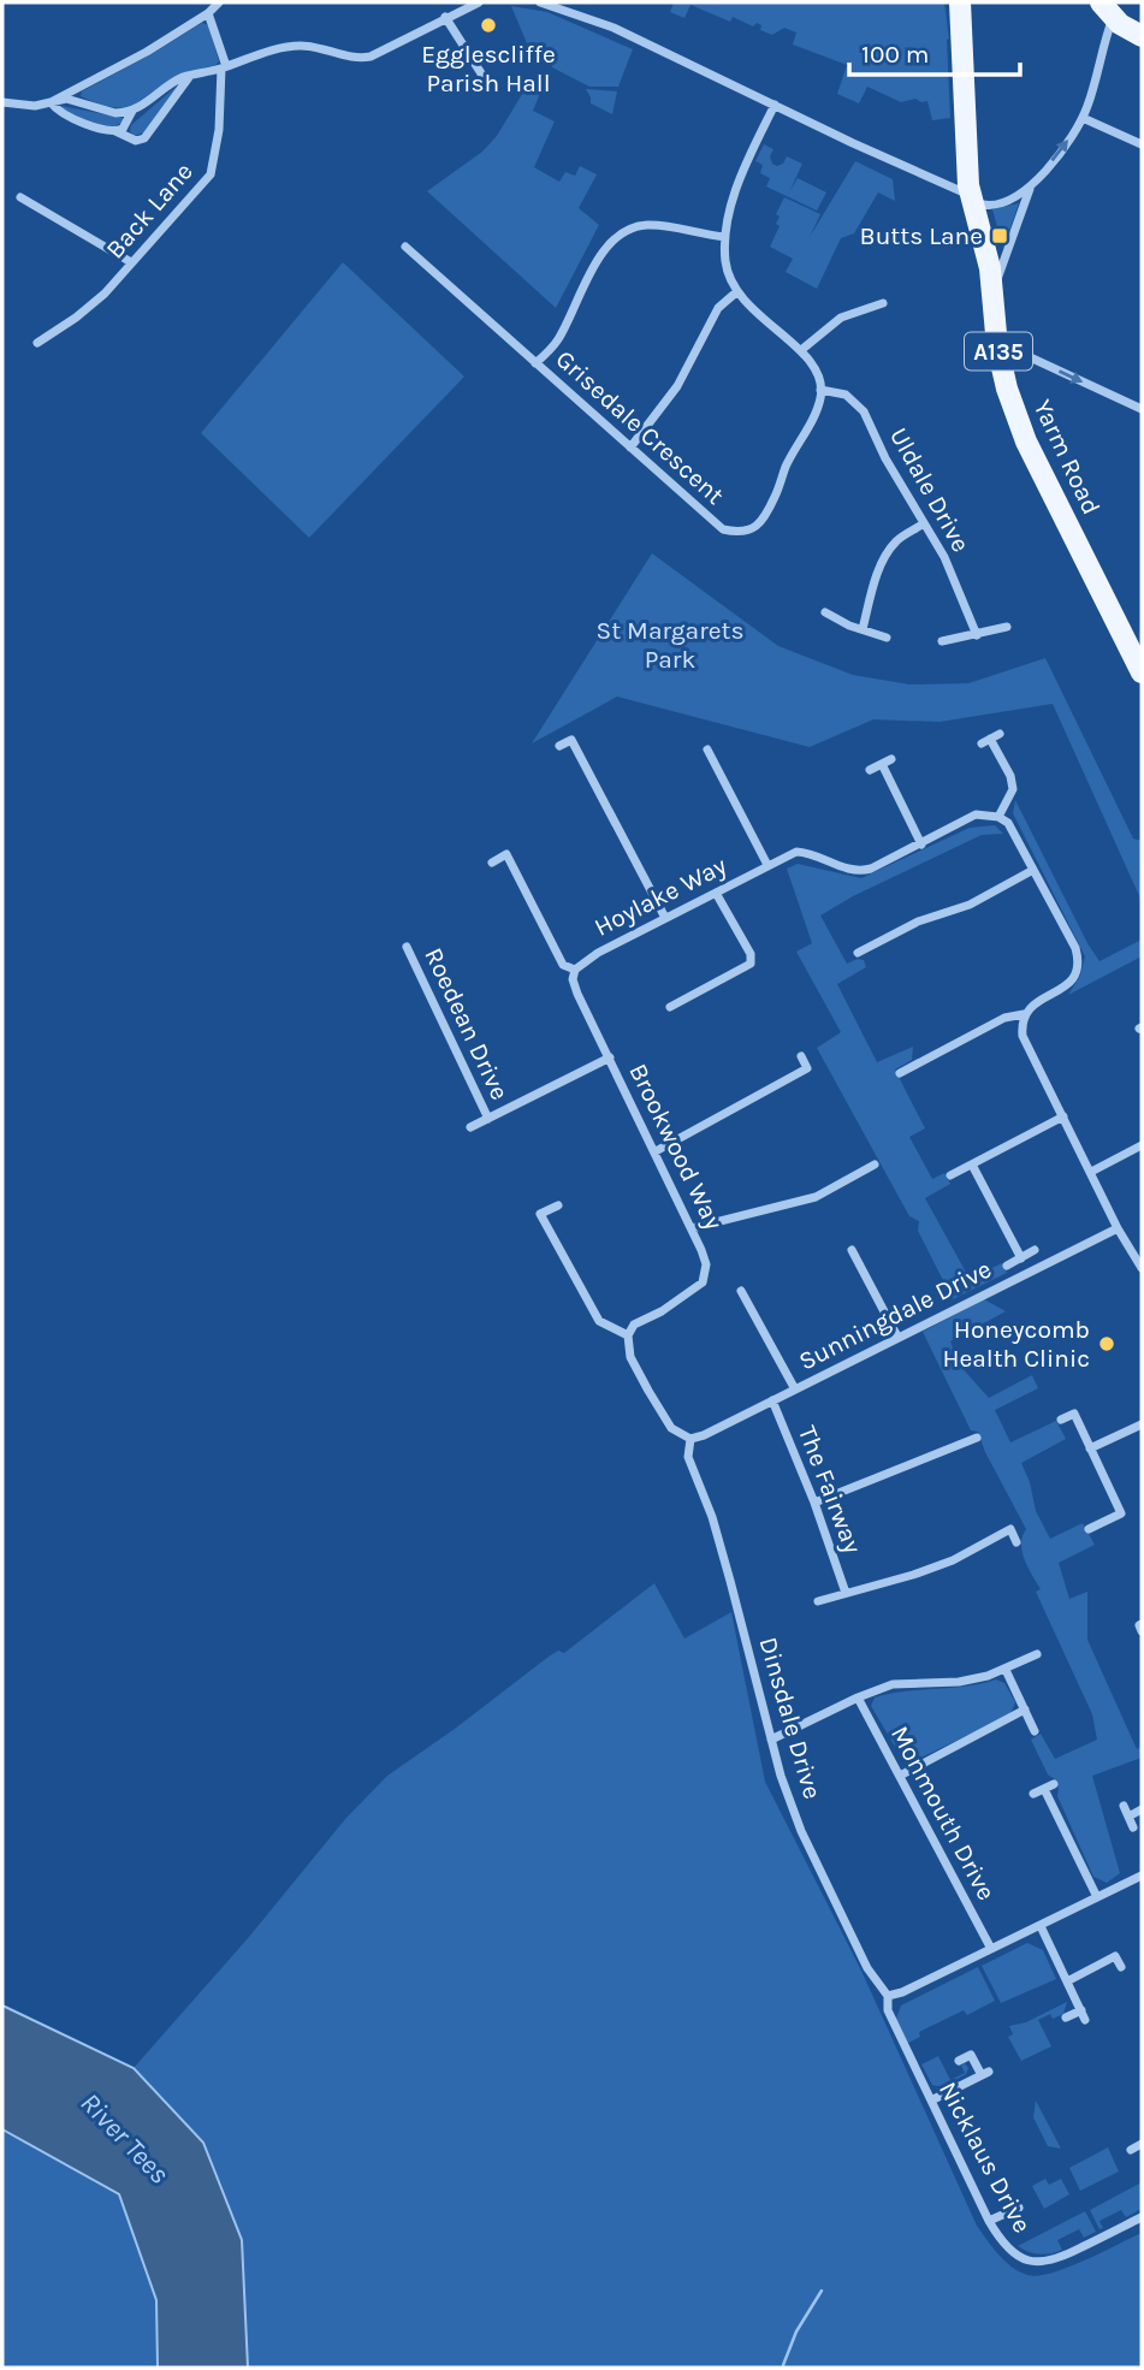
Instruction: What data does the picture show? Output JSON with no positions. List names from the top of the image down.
{
  "streets": {
    "main road": ["A135", "Yarm Road"],
    "street": [
      "Back Lane",
      "Grisedale Crescent",
      "Uldale Drive",
      "Hoylake Way",
      "Roedean Drive",
      "Brookwood Way",
      "Sunningdale Drive",
      "The Fairway",
      "Dinsdale Drive",
      "Monmouth Drive",
      "Nicklaus Drive"
    ]
  },
  "crossings": [
    ["Grisedale Crescent", "Uldale Drive"],
    ["Hoylake Way", "Brookwood Way"],
    ["Roedean Drive", "Brookwood Way"],
    ["Sunningdale Drive", "The Fairway"],
    ["Sunningdale Drive", "Dinsdale Drive"],
    ["Dinsdale Drive", "Nicklaus Drive"]
  ],
  "water": ["River Tees"],
  "parks": ["St Margarets Park"],
  "places": {
    "other": ["Egglescliffe Parish Hall", "Honeycomb Health Clinic"],
    "transit": ["Butts Lane"]
  },
  "scale_bar": "100 m"
}
